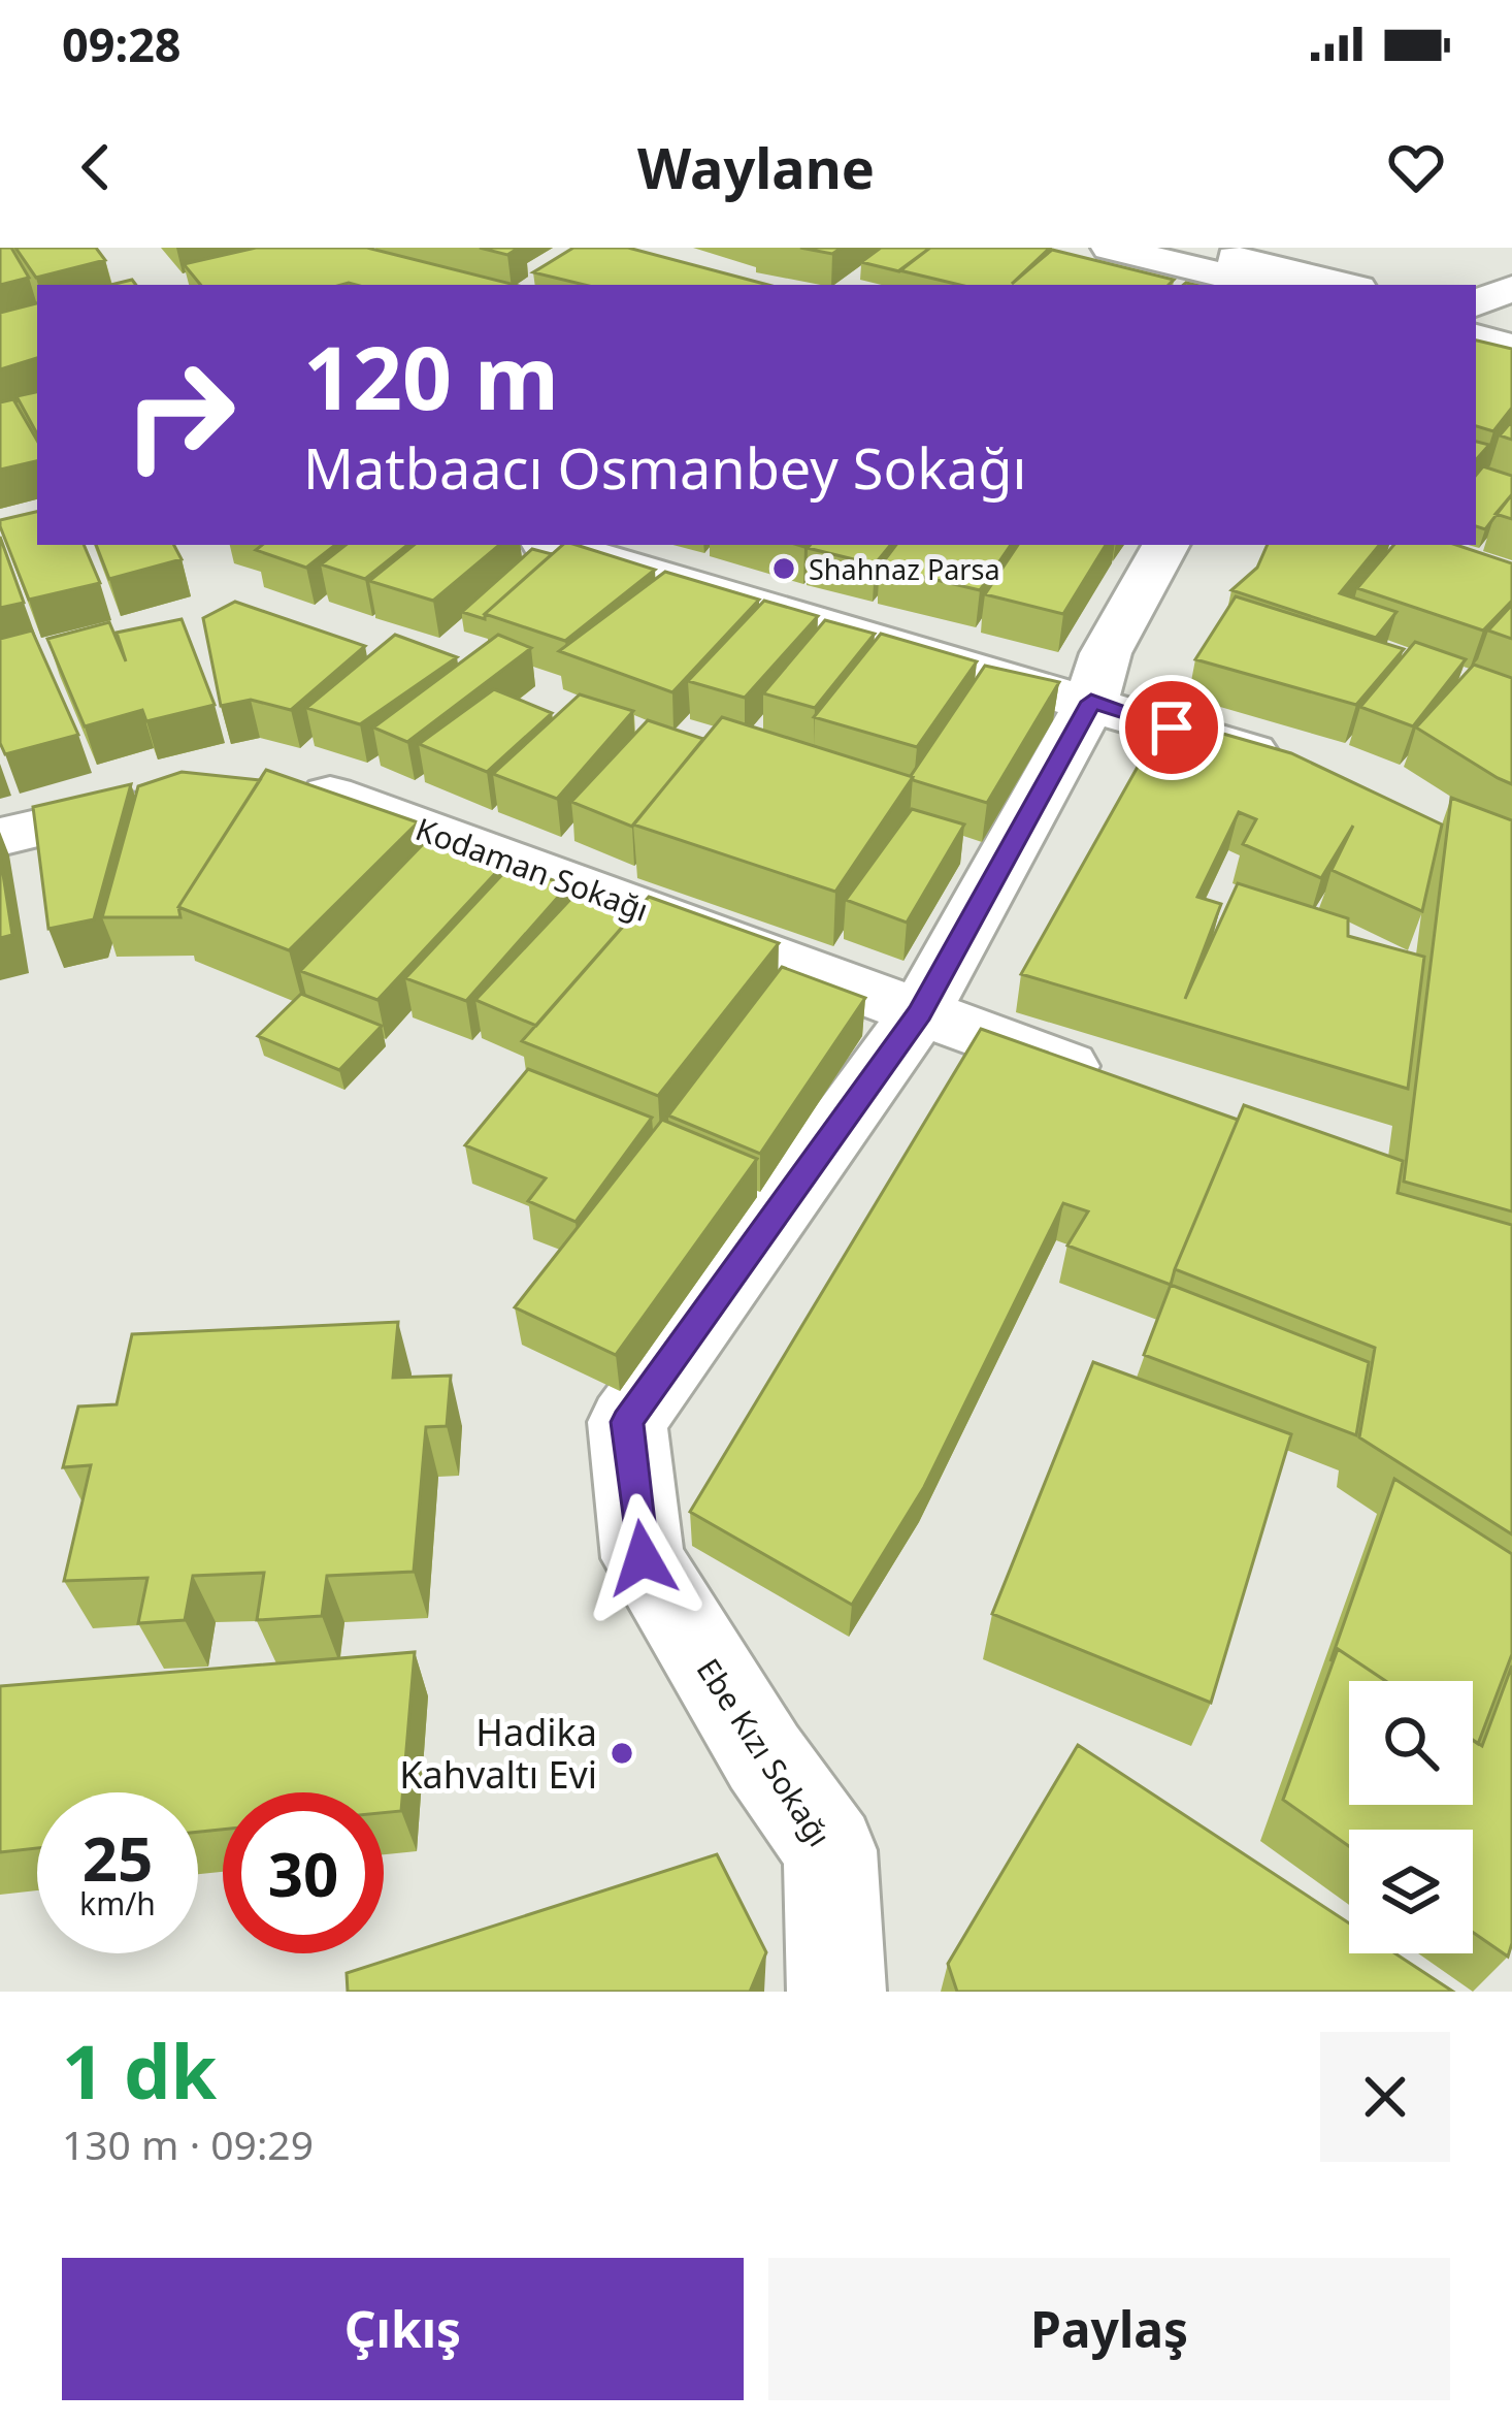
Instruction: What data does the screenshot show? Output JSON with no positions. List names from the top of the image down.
{
  "streets": {
    "street": ["Kodaman Sokağı", "Ebe Kızı Sokağı"]
  },
  "crossings": [
    ["Kodaman Sokağı", "Ebe Kızı Sokağı"]
  ],
  "places": ["Shahnaz Parsa", "Hadika Kahvaltı Evi"],
  "page": {
    "status": "09:28",
    "header": "Waylane",
    "turn": ["120 m", "Matbaacı Osmanbey Sokağı"],
    "speed": "25 km/h",
    "limit": "30",
    "heading": ["1 dk", "130 m · 09:29"],
    "buttons": ["Çıkış", "Paylaş"]
  }
}
